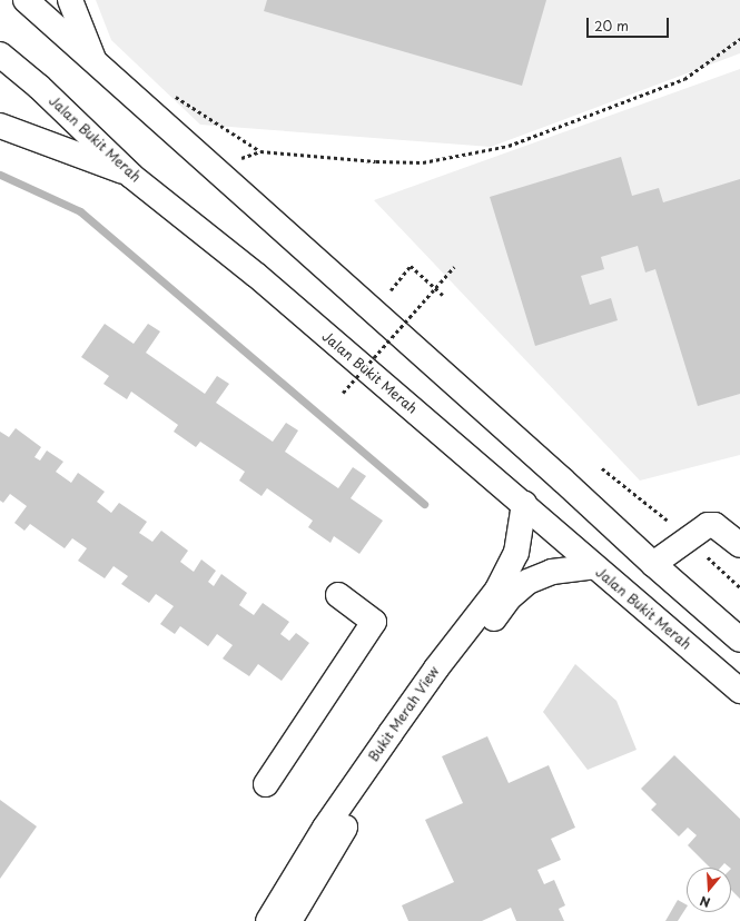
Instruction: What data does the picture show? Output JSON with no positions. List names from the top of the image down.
{
  "streets": {
    "main road": ["Jalan Bukit Merah", "Bukit Merah View"]
  },
  "crossings": [
    ["Jalan Bukit Merah", "Bukit Merah View"]
  ],
  "scale_bar": "20 m",
  "north": "bottom"
}
